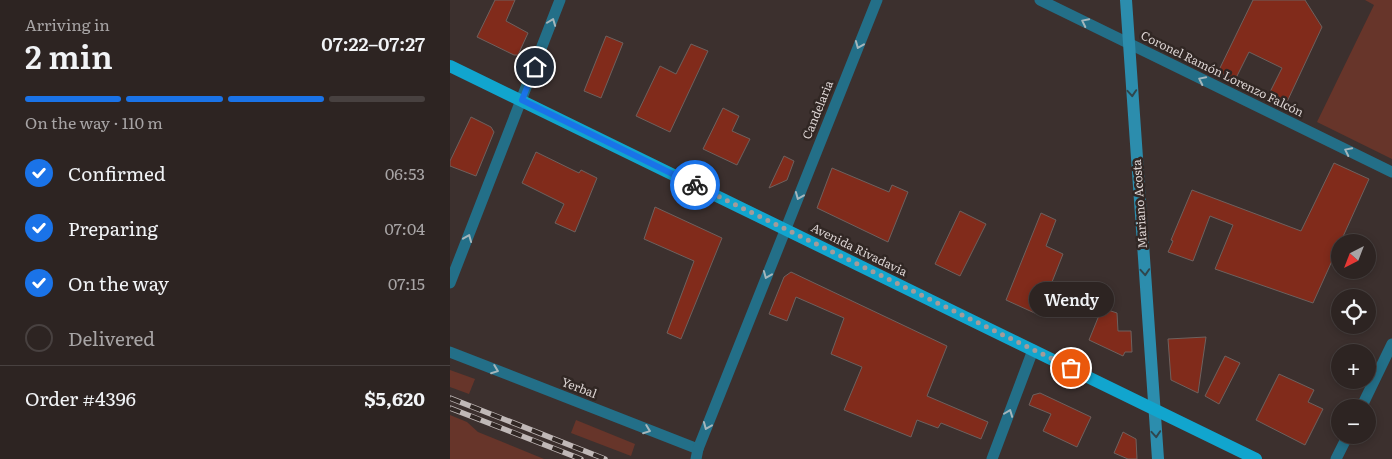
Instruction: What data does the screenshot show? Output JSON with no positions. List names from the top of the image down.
{
  "streets": {
    "main road": ["Avenida Rivadavia"],
    "street": [
      "Coronel Ramón Lorenzo Falcón",
      "Candelaria",
      "Mariano Acosta",
      "Yerbal"
    ]
  },
  "crossings": [
    ["Coronel Ramón Lorenzo Falcón", "Mariano Acosta"],
    ["Candelaria", "Avenida Rivadavia"],
    ["Candelaria", "Yerbal"],
    ["Mariano Acosta", "Avenida Rivadavia"]
  ],
  "one_way": [
    "Coronel Ramón Lorenzo Falcón",
    "Candelaria",
    "Mariano Acosta",
    "Yerbal"
  ],
  "places": ["Wendy"],
  "north": "bottom left",
  "page": {
    "heading": ["2 min", "Arriving in", "07:22–07:27"],
    "panel": ["Order #4396", "$5,620"],
    "bar": "On the way · 110 m",
    "list": [
      ["Confirmed", "06:53"],
      ["Preparing", "07:04"],
      ["On the way", "07:15"],
      "Delivered"
    ],
    "map_buttons": ["+", "−"],
    "bubble": "Wendy"
  }
}
